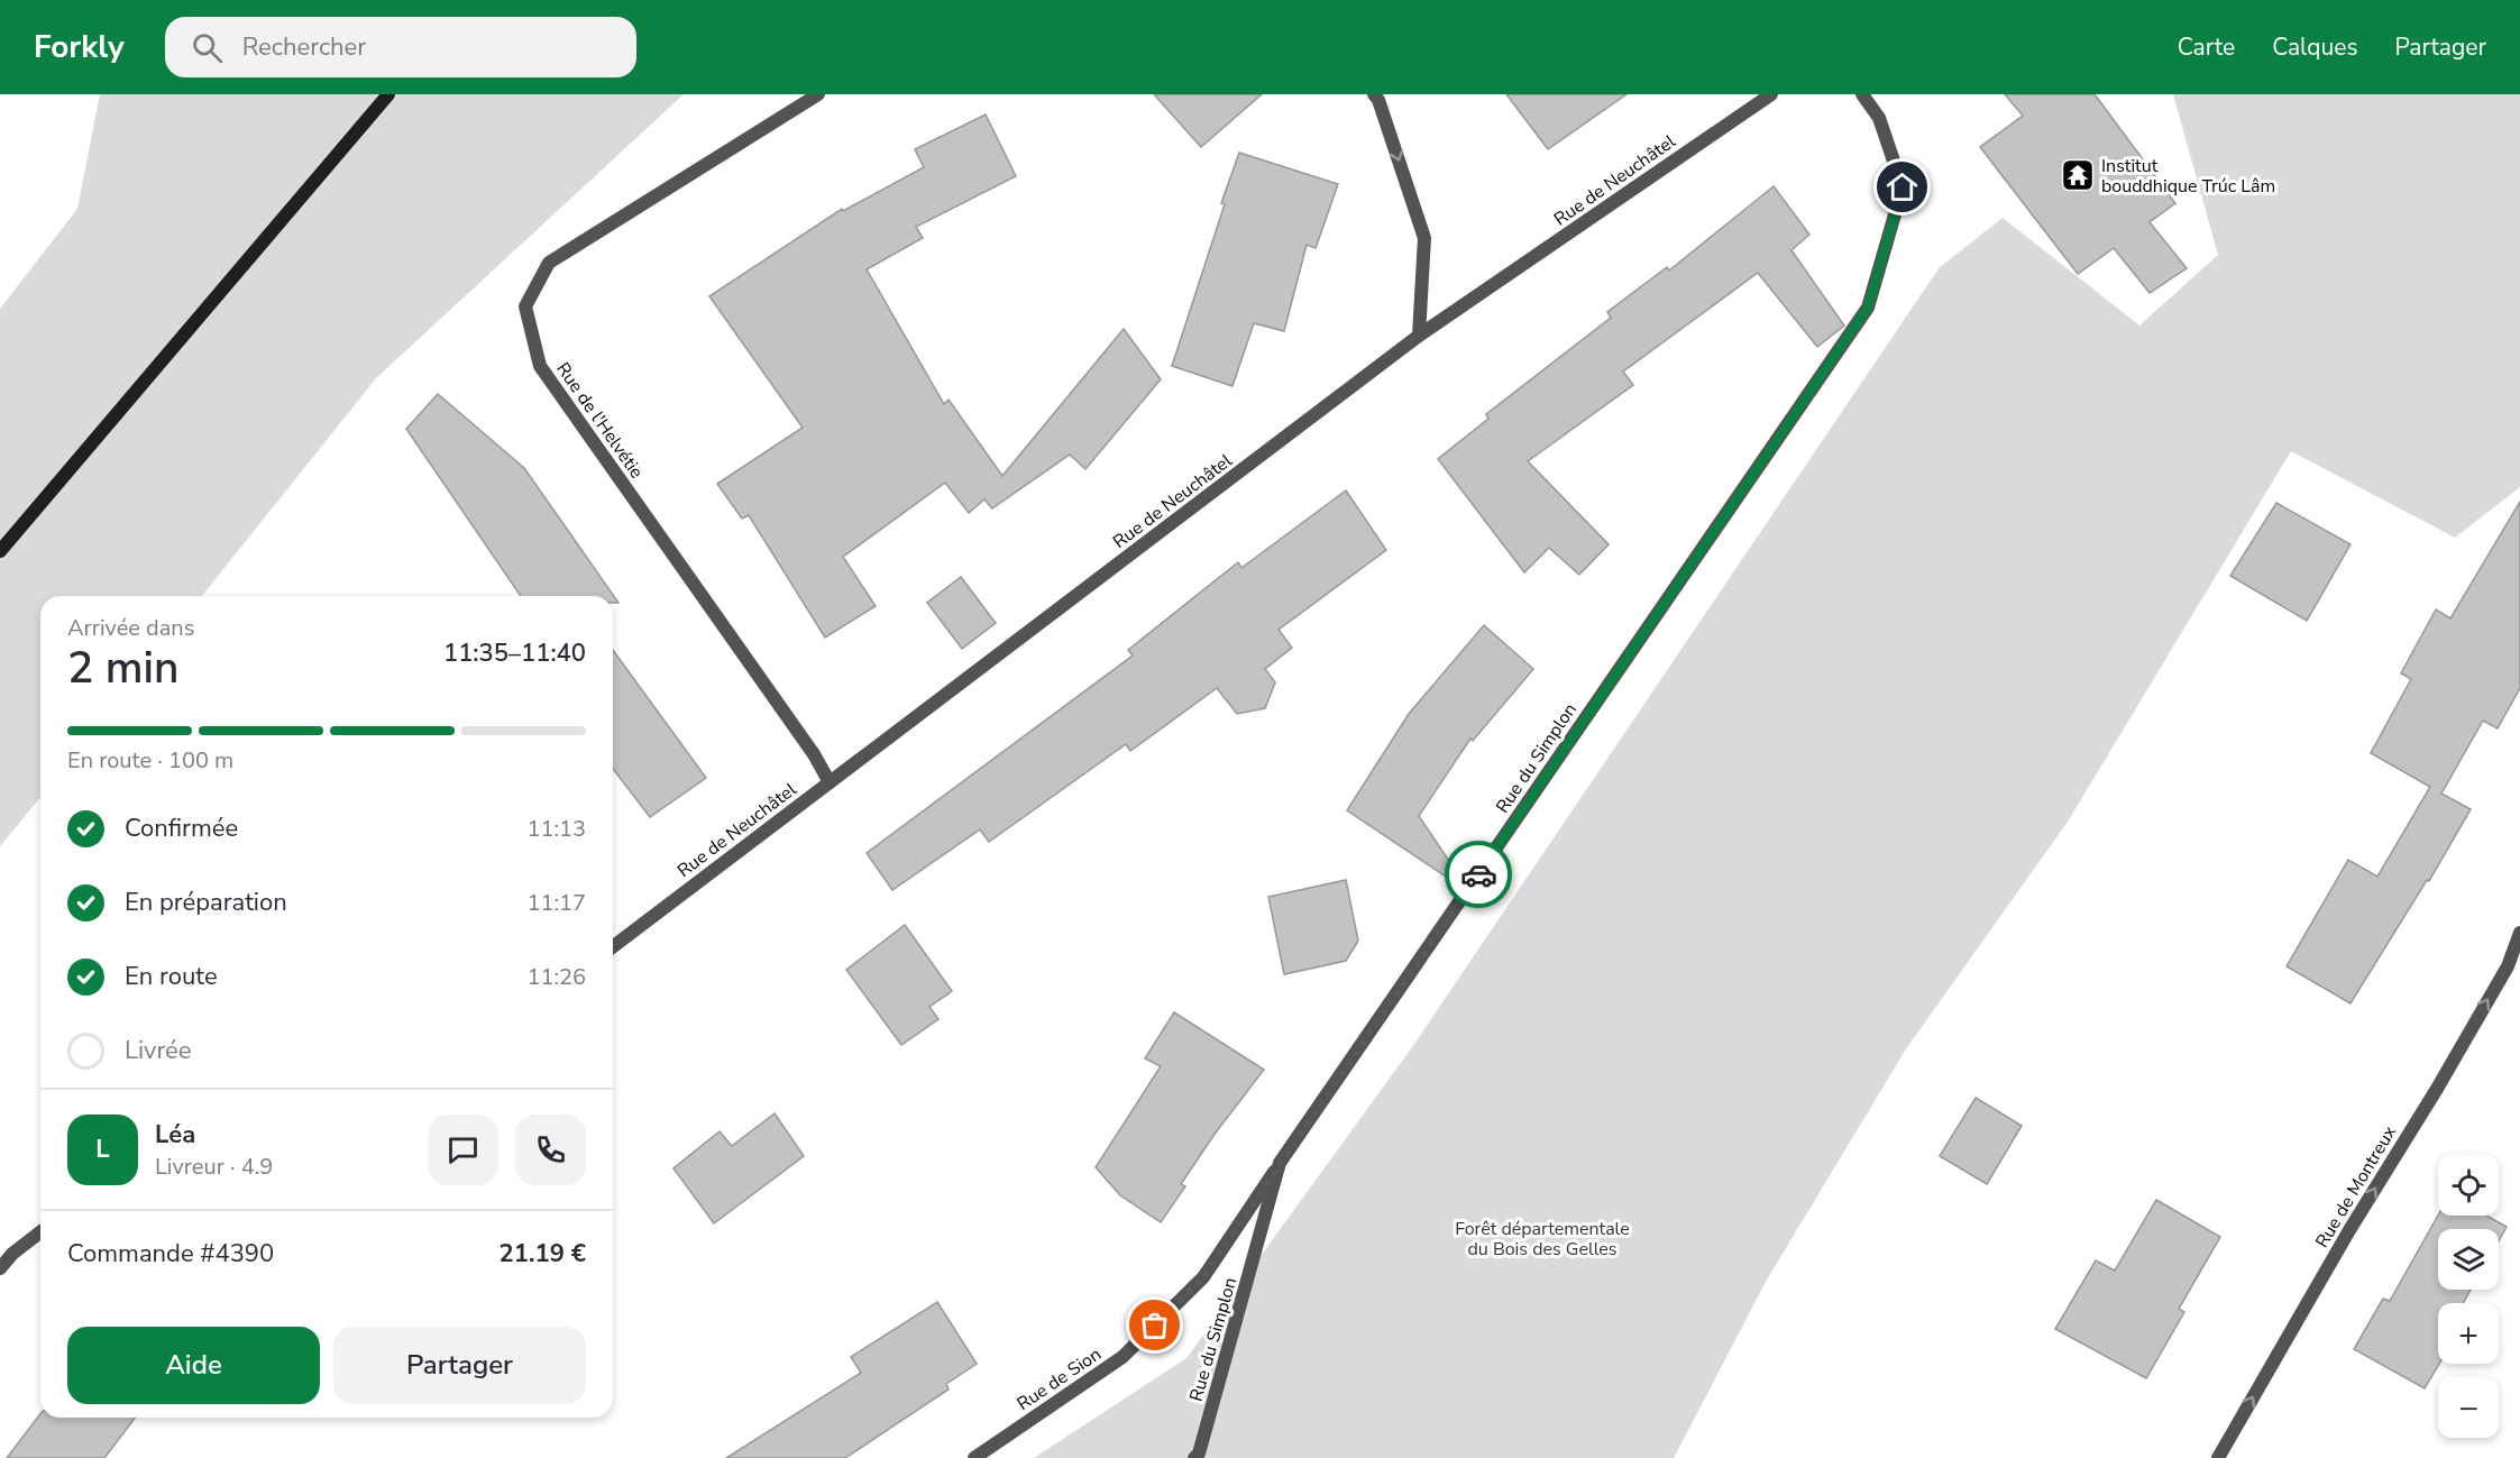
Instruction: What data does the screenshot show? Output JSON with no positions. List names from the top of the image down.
{
  "streets": {
    "street": [
      "Rue de Neuchâtel",
      "Rue de l'Helvétie",
      "Rue du Simplon",
      "Rue de Montreux",
      "Rue de Sion"
    ]
  },
  "crossings": [
    ["Rue de Neuchâtel", "Rue de l'Helvétie"],
    ["Rue du Simplon", "Rue de Sion"]
  ],
  "one_way": ["Rue de Montreux"],
  "parks": ["Forêt départementale du Bois des Gelles"],
  "places": {
    "temple": ["Institut bouddhique Trúc Lâm"]
  },
  "page": {
    "header": "Forkly",
    "search": "Rechercher",
    "nav": ["Carte", "Calques", "Partager"],
    "heading": ["2 min", "Arrivée dans", "11:35–11:40"],
    "panel": [
      "Léa",
      "Livreur · 4.9",
      "Commande #4390",
      "21.19 €"
    ],
    "bar": "En route · 100 m",
    "list": [
      ["Confirmée", "11:13"],
      ["En préparation", "11:17"],
      ["En route", "11:26"],
      "Livrée"
    ],
    "round": "L",
    "map_buttons": ["+", "−"],
    "buttons": ["Aide", "Partager"]
  }
}
